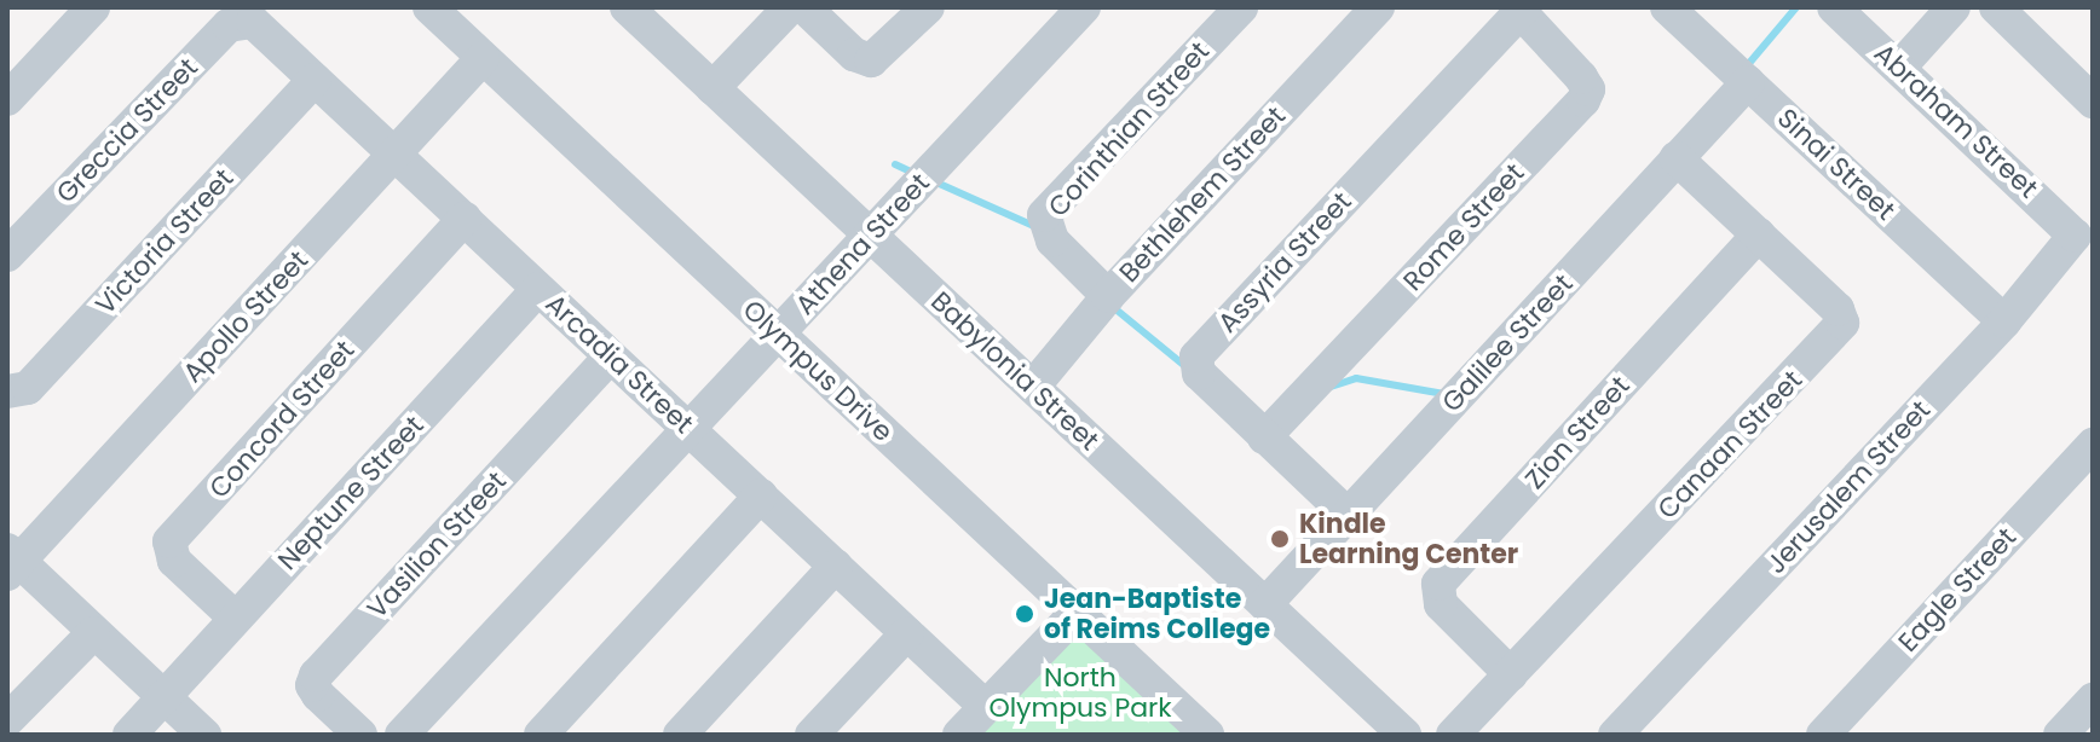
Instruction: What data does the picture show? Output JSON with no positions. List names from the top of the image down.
{
  "streets": {
    "street": [
      "Abraham Street",
      "Corinthian Street",
      "Greccia Street",
      "Sinai Street",
      "Bethlehem Street",
      "Rome Street",
      "Victoria Street",
      "Athena Street",
      "Assyria Street",
      "Apollo Street",
      "Galilee Street",
      "Arcadia Street",
      "Olympus Drive",
      "Babylonia Street",
      "Concord Street",
      "Zion Street",
      "Canaan Street",
      "Jerusalem Street",
      "Neptune Street",
      "Vasilion Street",
      "Eagle Street"
    ]
  },
  "crossings": [
    ["Abraham Street", "Jerusalem Street"],
    ["Corinthian Street", "Bethlehem Street"],
    ["Greccia Street", "Arcadia Street"],
    ["Sinai Street", "Galilee Street"],
    ["Sinai Street", "Jerusalem Street"],
    ["Bethlehem Street", "Babylonia Street"],
    ["Rome Street", "Assyria Street"],
    ["Victoria Street", "Arcadia Street"],
    ["Athena Street", "Arcadia Street"],
    ["Athena Street", "Olympus Drive"],
    ["Athena Street", "Babylonia Street"],
    ["Assyria Street", "Galilee Street"],
    ["Apollo Street", "Arcadia Street"],
    ["Apollo Street", "Olympus Drive"],
    ["Galilee Street", "Babylonia Street"],
    ["Galilee Street", "Canaan Street"],
    ["Arcadia Street", "Concord Street"],
    ["Arcadia Street", "Neptune Street"],
    ["Arcadia Street", "Vasilion Street"],
    ["Concord Street", "Neptune Street"],
    ["Zion Street", "Canaan Street"]
  ],
  "parks": ["North Olympus Park"],
  "places": ["Kindle Learning Center", "Jean-Baptiste of Reims College"]
}
